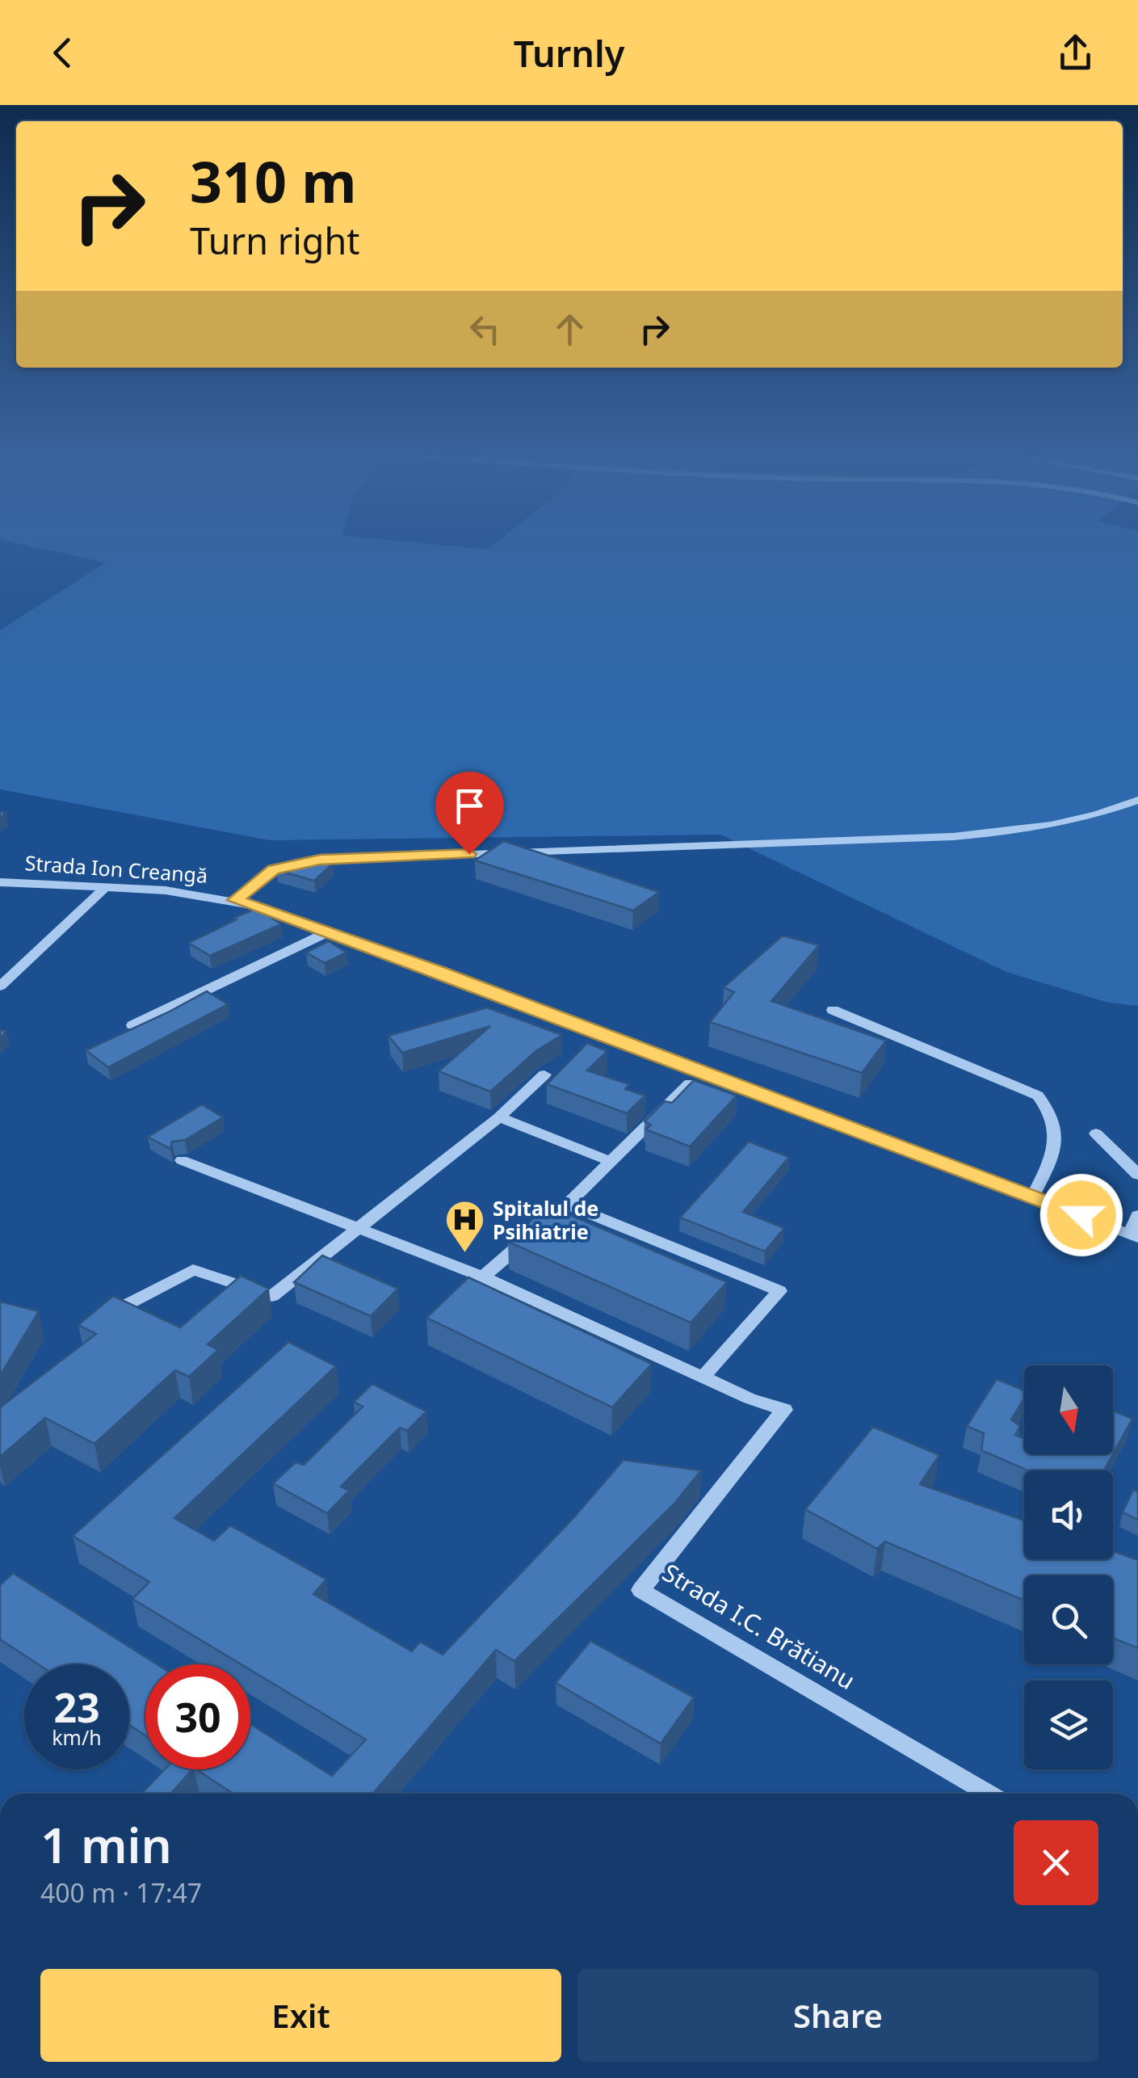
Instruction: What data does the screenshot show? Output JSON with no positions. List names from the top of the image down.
{
  "streets": {
    "street": ["Strada Ion Creangă", "Strada I.C. Brătianu"]
  },
  "places": {
    "hospital": ["Spitalul de Psihiatrie"]
  },
  "north": "bottom",
  "page": {
    "header": "Turnly",
    "turn": ["310 m", "Turn right"],
    "speed": "23 km/h",
    "limit": "30",
    "heading": ["1 min", "400 m · 17:47"],
    "buttons": ["Exit", "Share"]
  }
}
